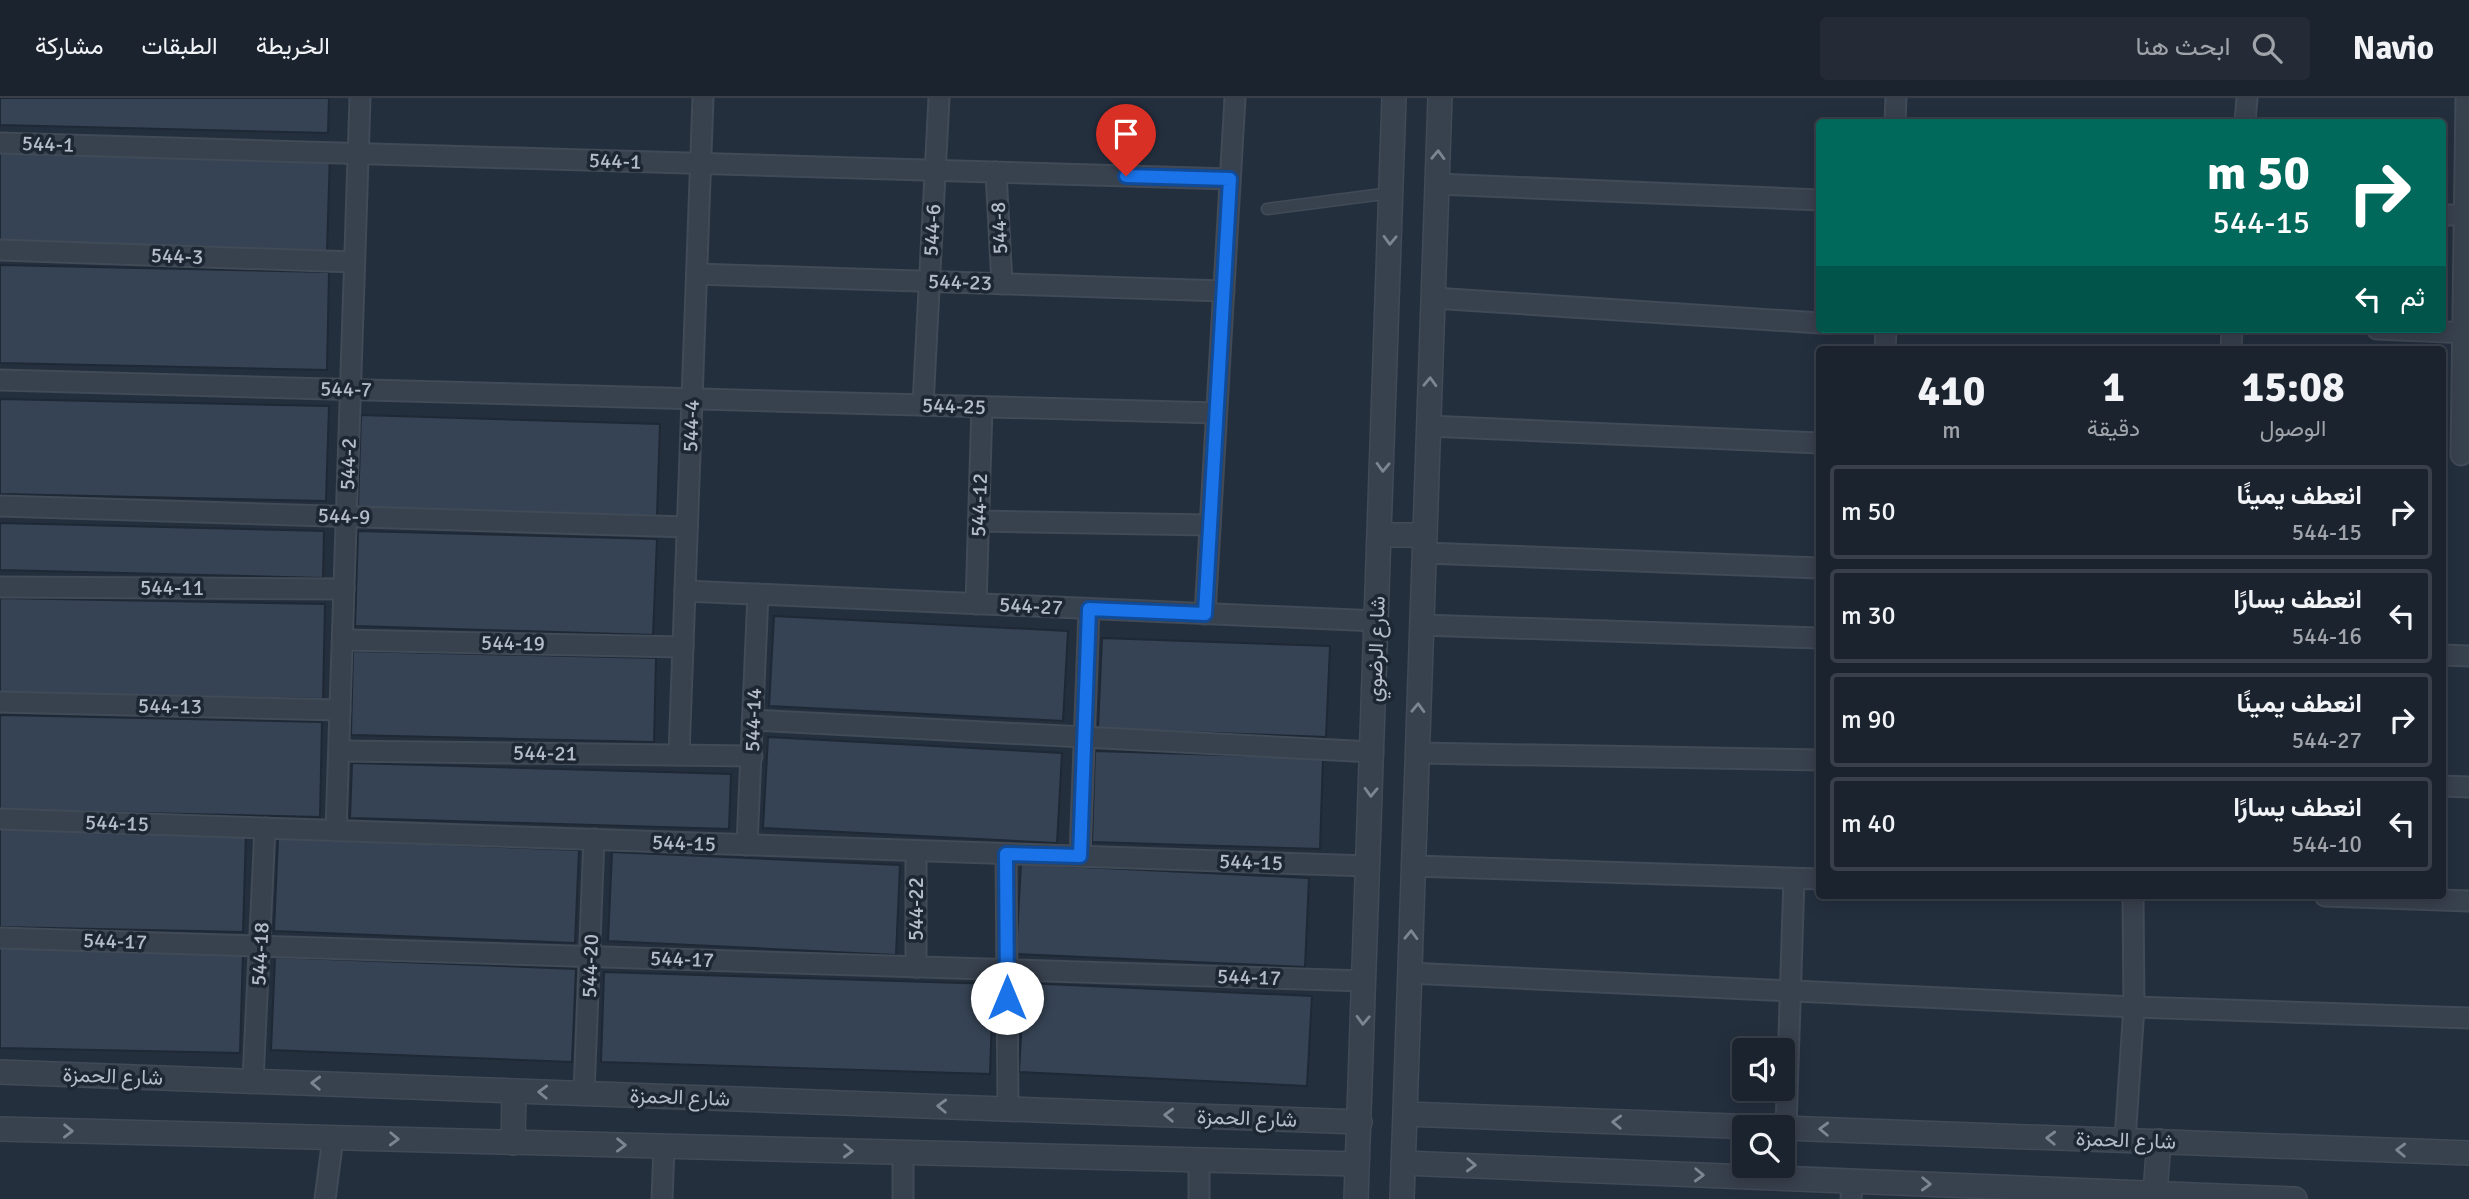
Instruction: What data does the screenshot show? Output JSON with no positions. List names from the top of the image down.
{
  "streets": {
    "street": [
      "544-1",
      "544-8",
      "544-6",
      "544-3",
      "544-23",
      "544-7",
      "544-25",
      "544-4",
      "544-2",
      "544-12",
      "544-9",
      "544-11",
      "544-27",
      "544-19",
      "شارع الرضوي",
      "544-13",
      "544-14",
      "544-21",
      "544-15",
      "544-22",
      "544-17",
      "544-18",
      "544-20",
      "شارع الحمزة"
    ]
  },
  "crossings": [
    ["544-1", "544-8"],
    ["544-1", "544-6"],
    ["544-1", "544-4"],
    ["544-1", "544-2"],
    ["544-8", "544-23"],
    ["544-6", "544-23"],
    ["544-6", "544-25"],
    ["544-3", "544-2"],
    ["544-23", "544-4"],
    ["544-7", "544-25"],
    ["544-7", "544-4"],
    ["544-7", "544-2"],
    ["544-25", "544-4"],
    ["544-25", "544-12"],
    ["544-4", "544-9"],
    ["544-4", "544-27"],
    ["544-4", "544-19"],
    ["544-4", "544-21"],
    ["544-2", "544-9"],
    ["544-2", "544-11"],
    ["544-2", "544-19"],
    ["544-2", "544-13"],
    ["544-2", "544-21"],
    ["544-2", "544-15"],
    ["544-12", "544-27"],
    ["544-27", "شارع الرضوي"],
    ["544-27", "544-14"],
    ["شارع الرضوي", "544-15"],
    ["شارع الرضوي", "544-17"],
    ["شارع الرضوي", "شارع الحمزة"],
    ["544-14", "544-21"],
    ["544-14", "544-15"],
    ["544-15", "544-22"],
    ["544-15", "544-18"],
    ["544-15", "544-20"],
    ["544-22", "544-17"],
    ["544-17", "544-18"],
    ["544-17", "544-20"],
    ["544-18", "شارع الحمزة"],
    ["544-20", "شارع الحمزة"]
  ],
  "page": {
    "header": "Navio",
    "search": "ابحث هنا",
    "nav": ["الخريطة", "الطبقات", "مشاركة"],
    "turn": ["50 m", "544-15"],
    "then": "ثم",
    "eta": [
      "15:08",
      "الوصول",
      "1",
      "دقيقة",
      "410",
      "m"
    ],
    "list": [
      {
        "name": "انعطف يمينًا",
        "note": "544-15",
        "value": "50 m"
      },
      {
        "name": "انعطف يسارًا",
        "note": "544-16",
        "value": "30 m"
      },
      {
        "name": "انعطف يمينًا",
        "note": "544-27",
        "value": "90 m"
      },
      {
        "name": "انعطف يسارًا",
        "note": "544-10",
        "value": "40 m"
      }
    ]
  }
}
